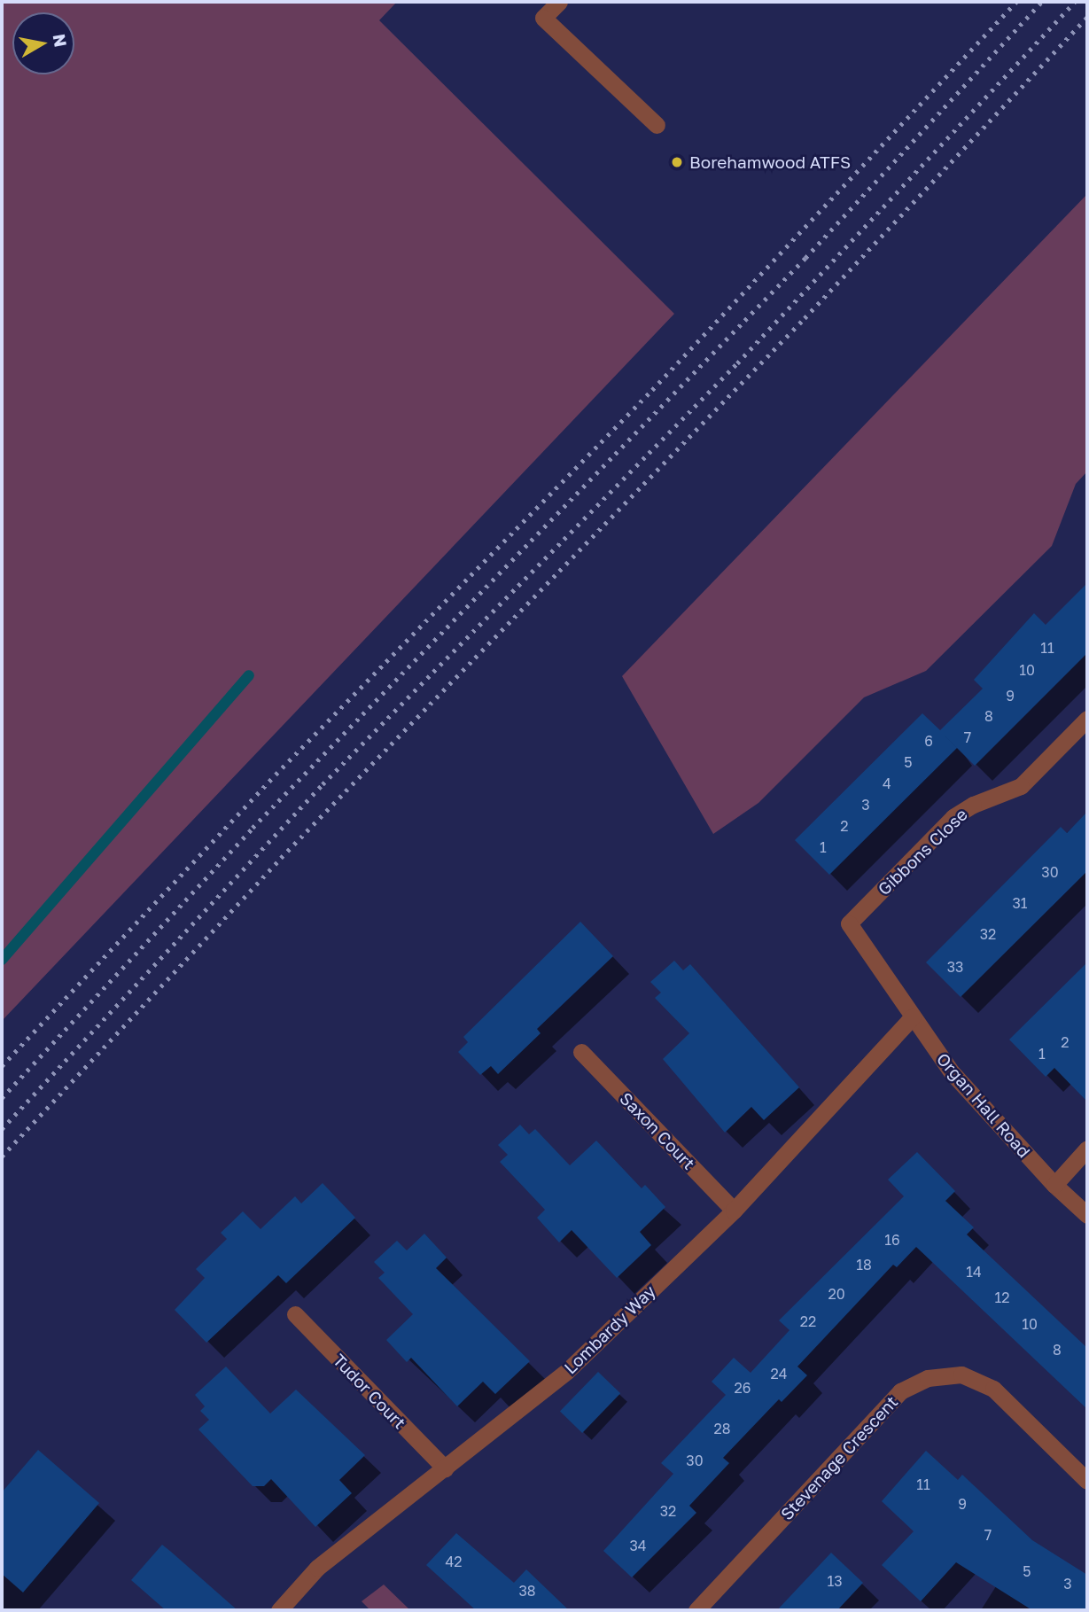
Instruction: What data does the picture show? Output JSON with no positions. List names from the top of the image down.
{
  "streets": {
    "street": [
      "Gibbons Close",
      "Organ Hall Road",
      "Saxon Court",
      "Lombardy Way",
      "Tudor Court",
      "Stevenage Crescent"
    ]
  },
  "crossings": [
    ["Gibbons Close", "Organ Hall Road"],
    ["Organ Hall Road", "Lombardy Way"],
    ["Saxon Court", "Lombardy Way"],
    ["Lombardy Way", "Tudor Court"]
  ],
  "places": ["Borehamwood ATFS"],
  "house_numbers": [
    "11",
    "10",
    "9",
    "8",
    "7",
    "6",
    "5",
    "4",
    "3",
    "2",
    "1",
    "30",
    "31",
    "32",
    "33",
    "2",
    "1",
    "16",
    "18",
    "14",
    "20",
    "12",
    "22",
    "10",
    "8",
    "24",
    "26",
    "28",
    "30",
    "11",
    "9",
    "32",
    "7",
    "34",
    "42",
    "5",
    "13",
    "3",
    "38"
  ],
  "north": "right"
}
